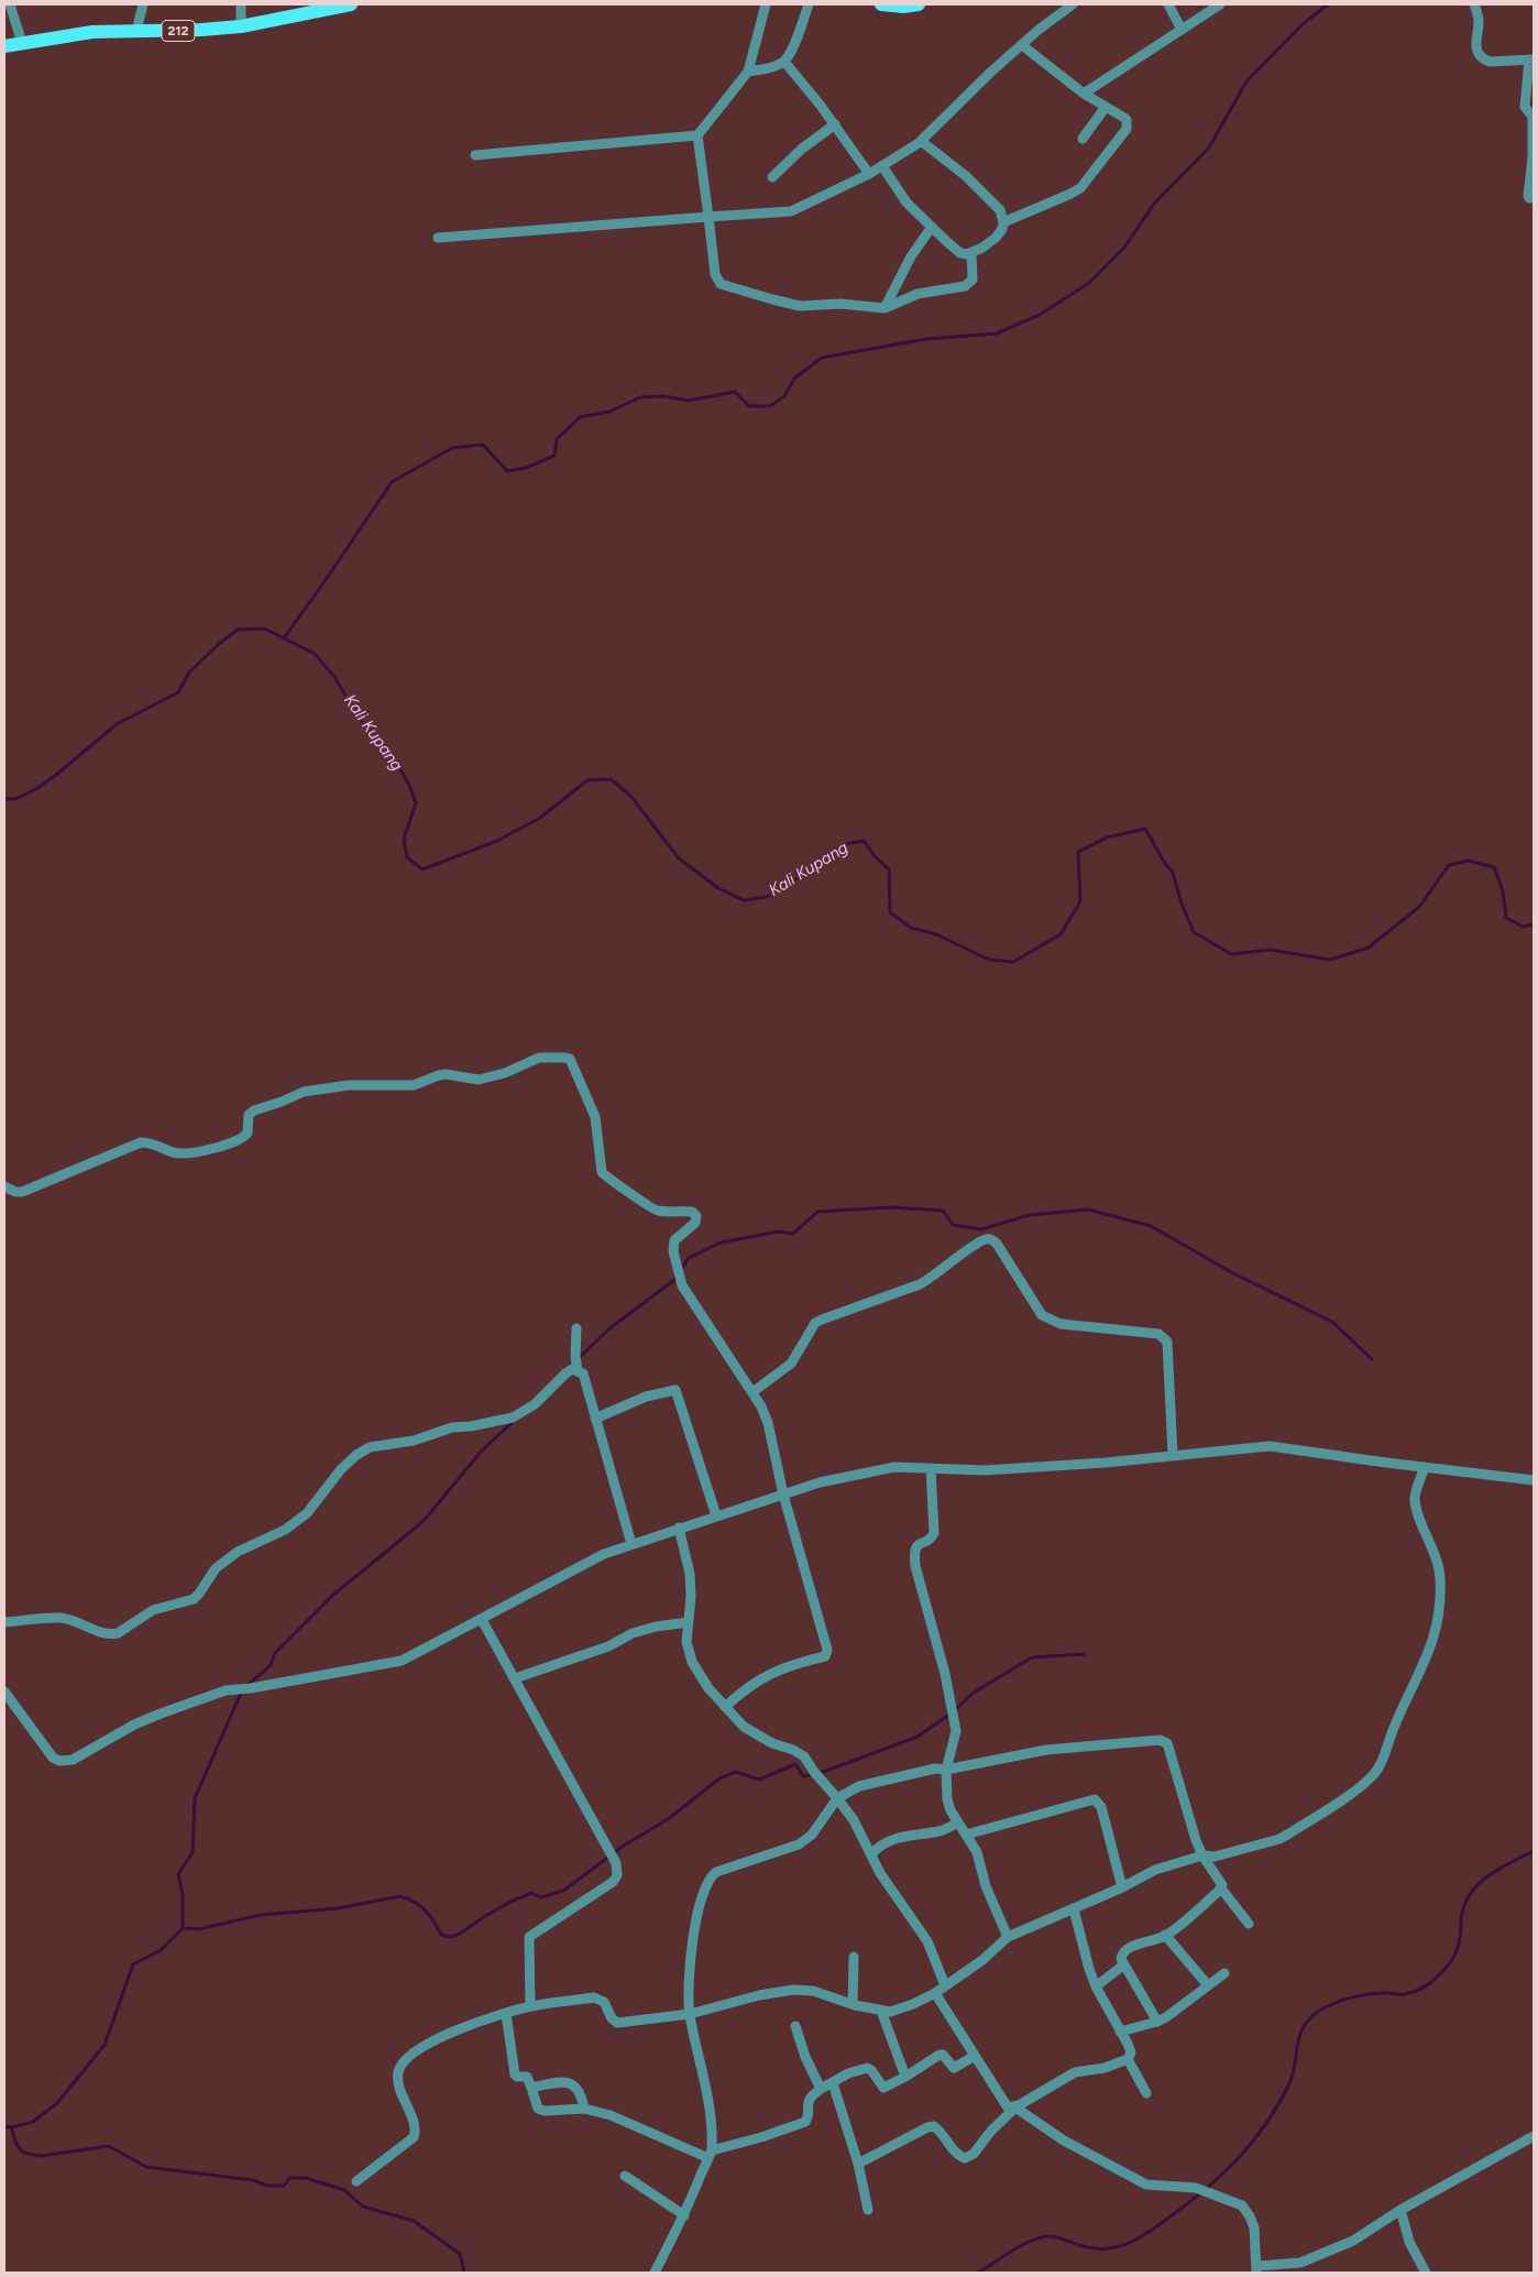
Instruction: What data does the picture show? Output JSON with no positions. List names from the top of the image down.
{
  "streets": {
    "main road": ["212"]
  },
  "water": ["Kali Kupang"]
}
